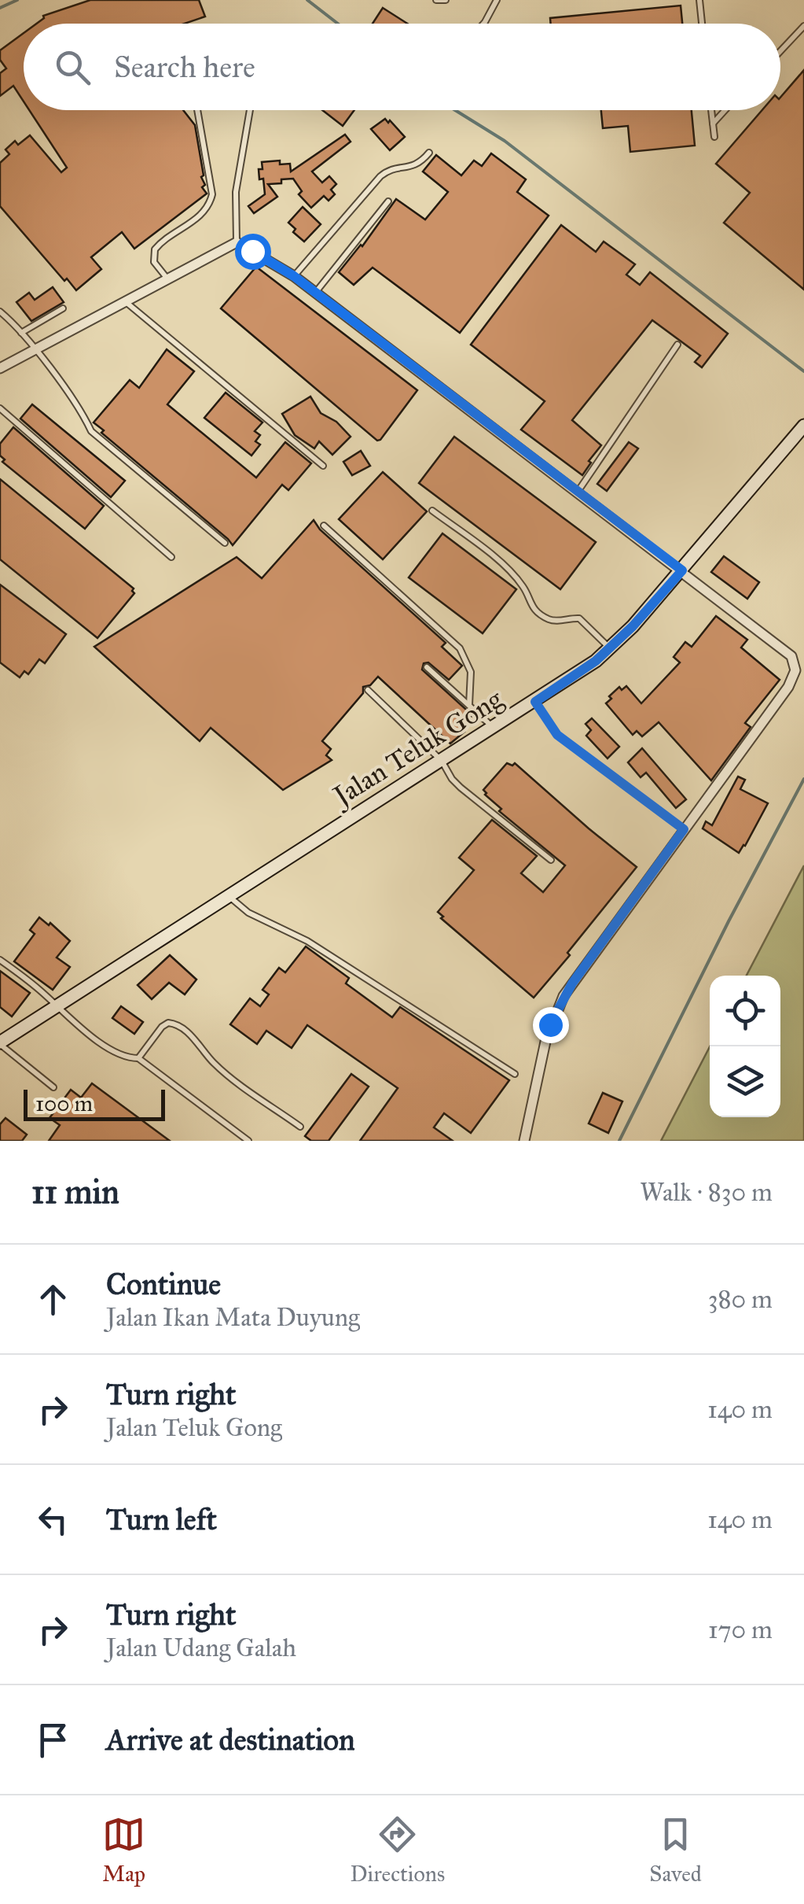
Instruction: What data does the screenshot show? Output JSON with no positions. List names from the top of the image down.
{
  "streets": {
    "street": ["Jalan Teluk Gong"]
  },
  "scale_bar": "100 m",
  "page": {
    "search": "Search here",
    "scale": "100 m",
    "heading": ["11 min", "Walk · 830 m"],
    "list": [
      ["Continue", "Jalan Ikan Mata Duyung", "380 m"],
      ["Turn right", "Jalan Teluk Gong", "140 m"],
      ["Turn left", "140 m"],
      ["Turn right", "Jalan Udang Galah", "170 m"],
      "Arrive at destination"
    ],
    "nav": ["Map", "Directions", "Saved"]
  }
}
